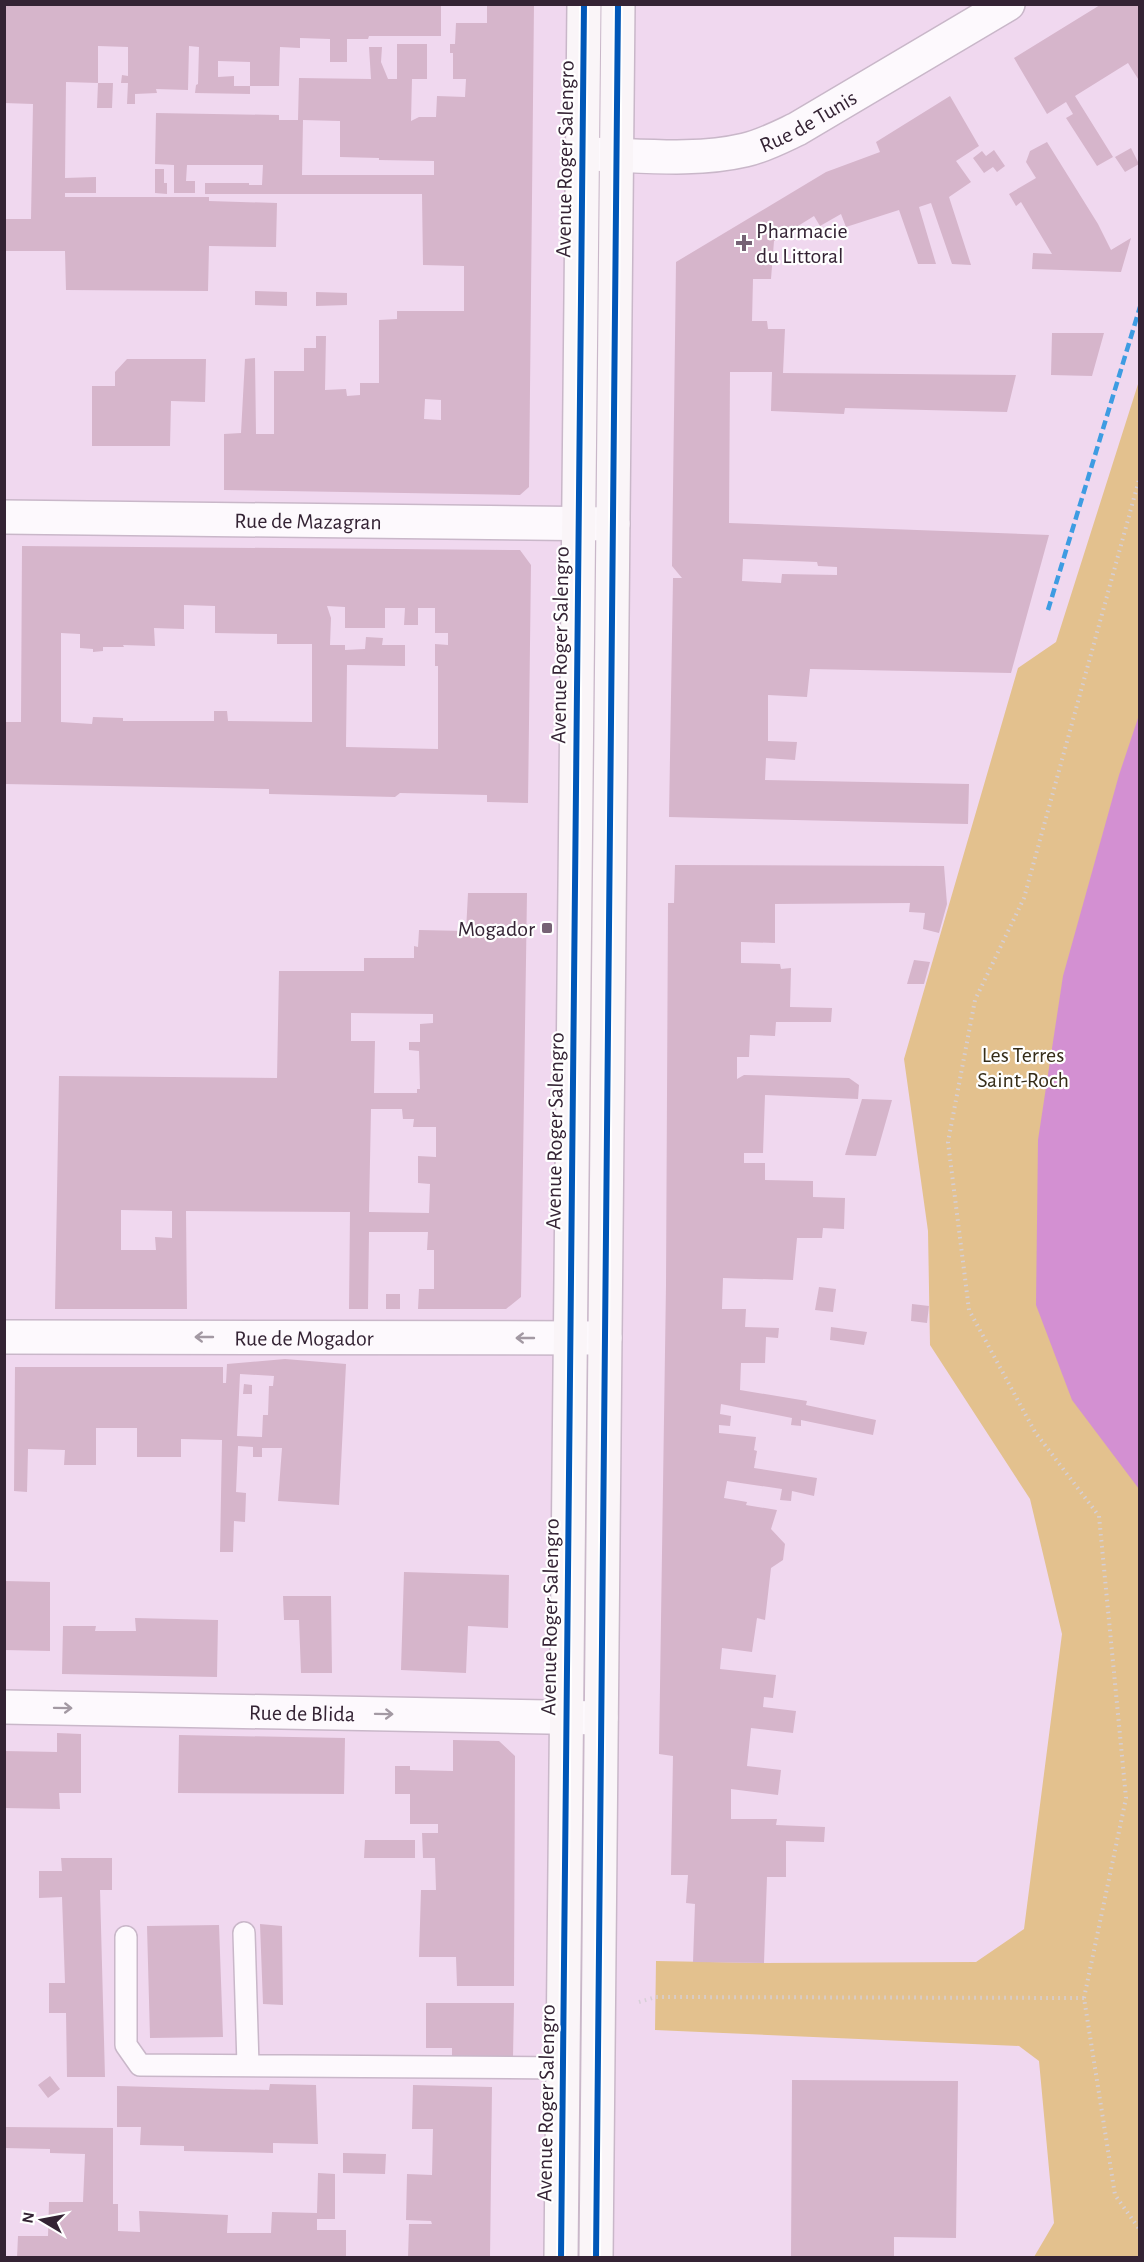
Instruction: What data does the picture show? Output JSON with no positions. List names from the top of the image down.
{
  "streets": {
    "main road": ["Avenue Roger Salengro"],
    "street": [
      "Rue de Tunis",
      "Rue de Mazagran",
      "Rue de Mogador",
      "Rue de Blida"
    ]
  },
  "crossings": [
    ["Rue de Tunis", "Avenue Roger Salengro"],
    ["Avenue Roger Salengro", "Rue de Mazagran"],
    ["Avenue Roger Salengro", "Rue de Mogador"],
    ["Avenue Roger Salengro", "Rue de Blida"]
  ],
  "one_way": ["Rue de Mogador", "Rue de Blida"],
  "parks": ["Les Terres Saint-Roch"],
  "places": {
    "health": ["Pharmacie du Littoral"],
    "transit": ["Mogador"]
  },
  "north": "left"
}
